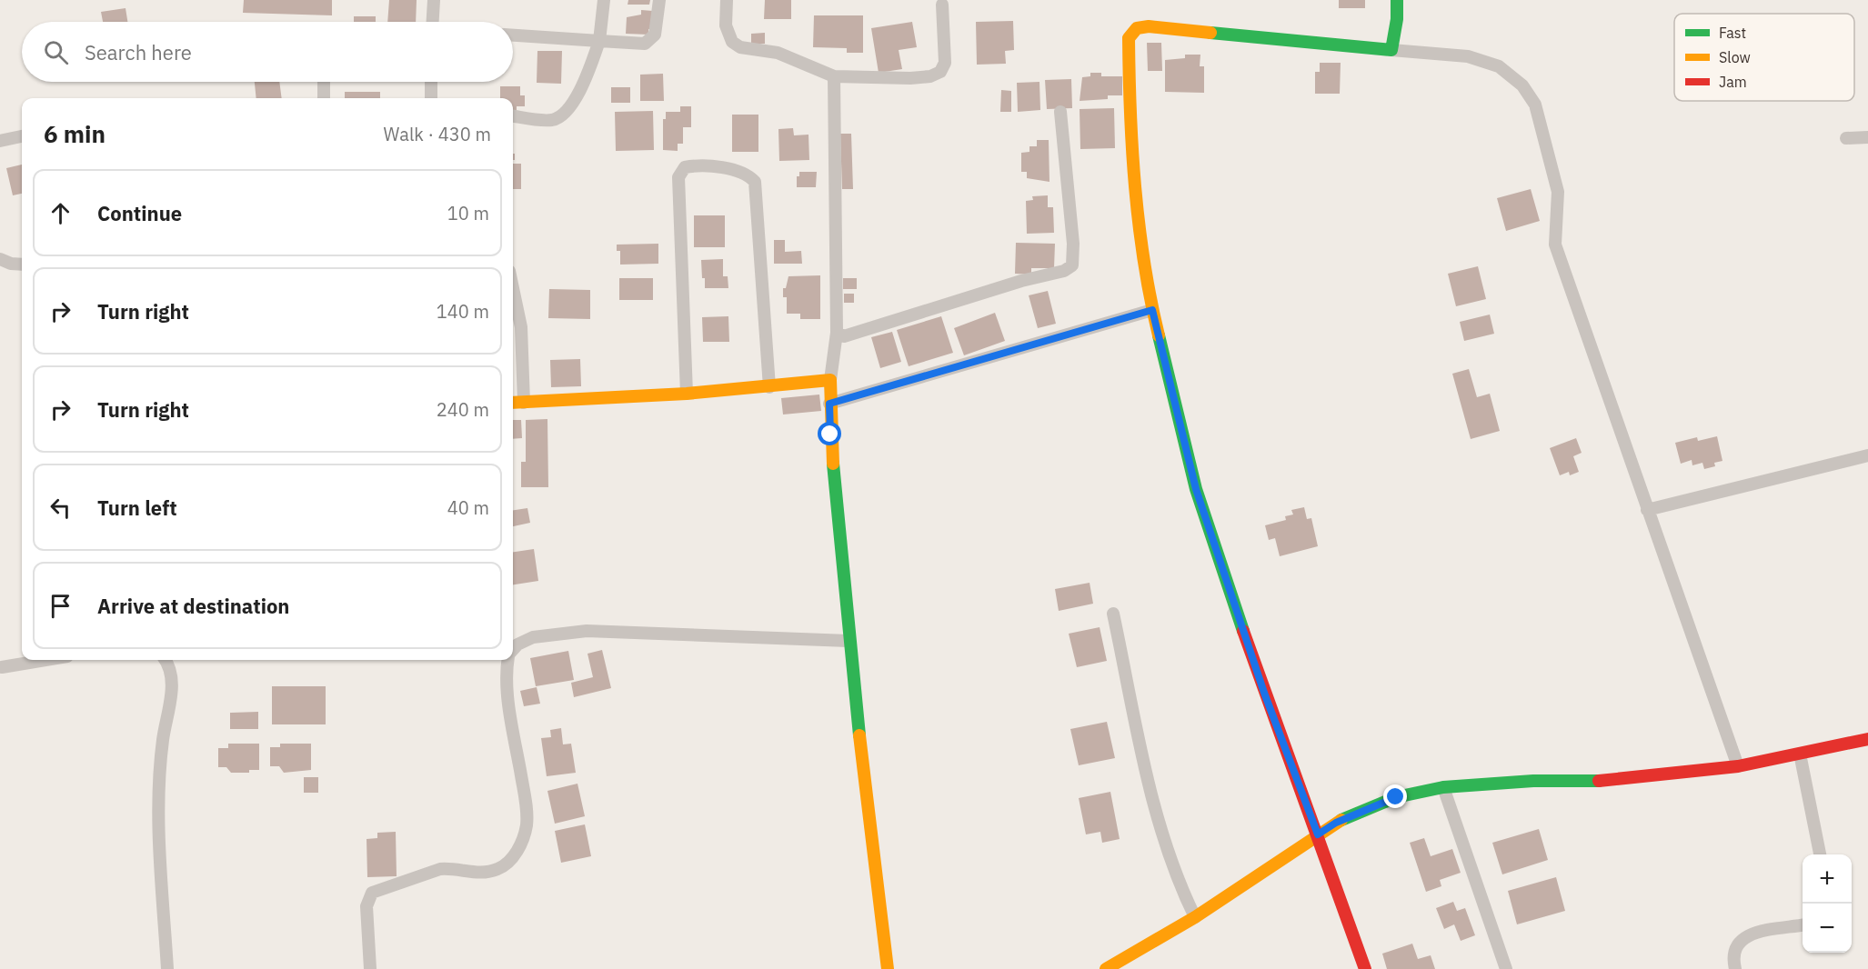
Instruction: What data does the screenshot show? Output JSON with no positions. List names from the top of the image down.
{
  "legend": ["Fast", "Slow", "Jam"],
  "page": {
    "search": "Search here",
    "heading": ["6 min", "Walk · 430 m"],
    "list": [
      ["Continue", "10 m"],
      ["Turn right", "140 m"],
      ["Turn right", "240 m"],
      ["Turn left", "40 m"],
      "Arrive at destination"
    ],
    "map_buttons": ["+", "−"]
  }
}
